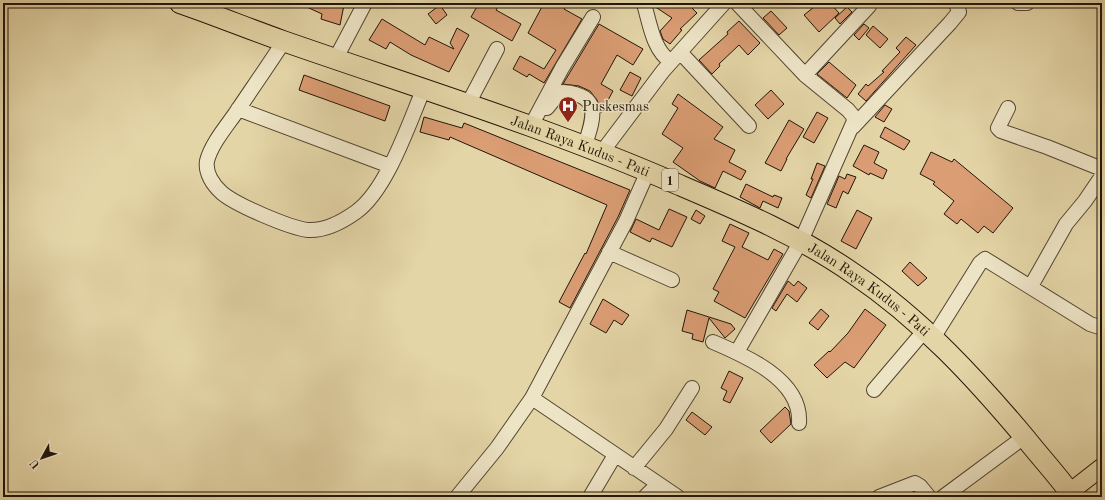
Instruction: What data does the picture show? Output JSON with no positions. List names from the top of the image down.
{
  "streets": {
    "highway": ["Jalan Raya Kudus - Pati", "1"]
  },
  "places": {
    "hospital": ["Puskesmas"]
  },
  "north": "bottom left"
}
